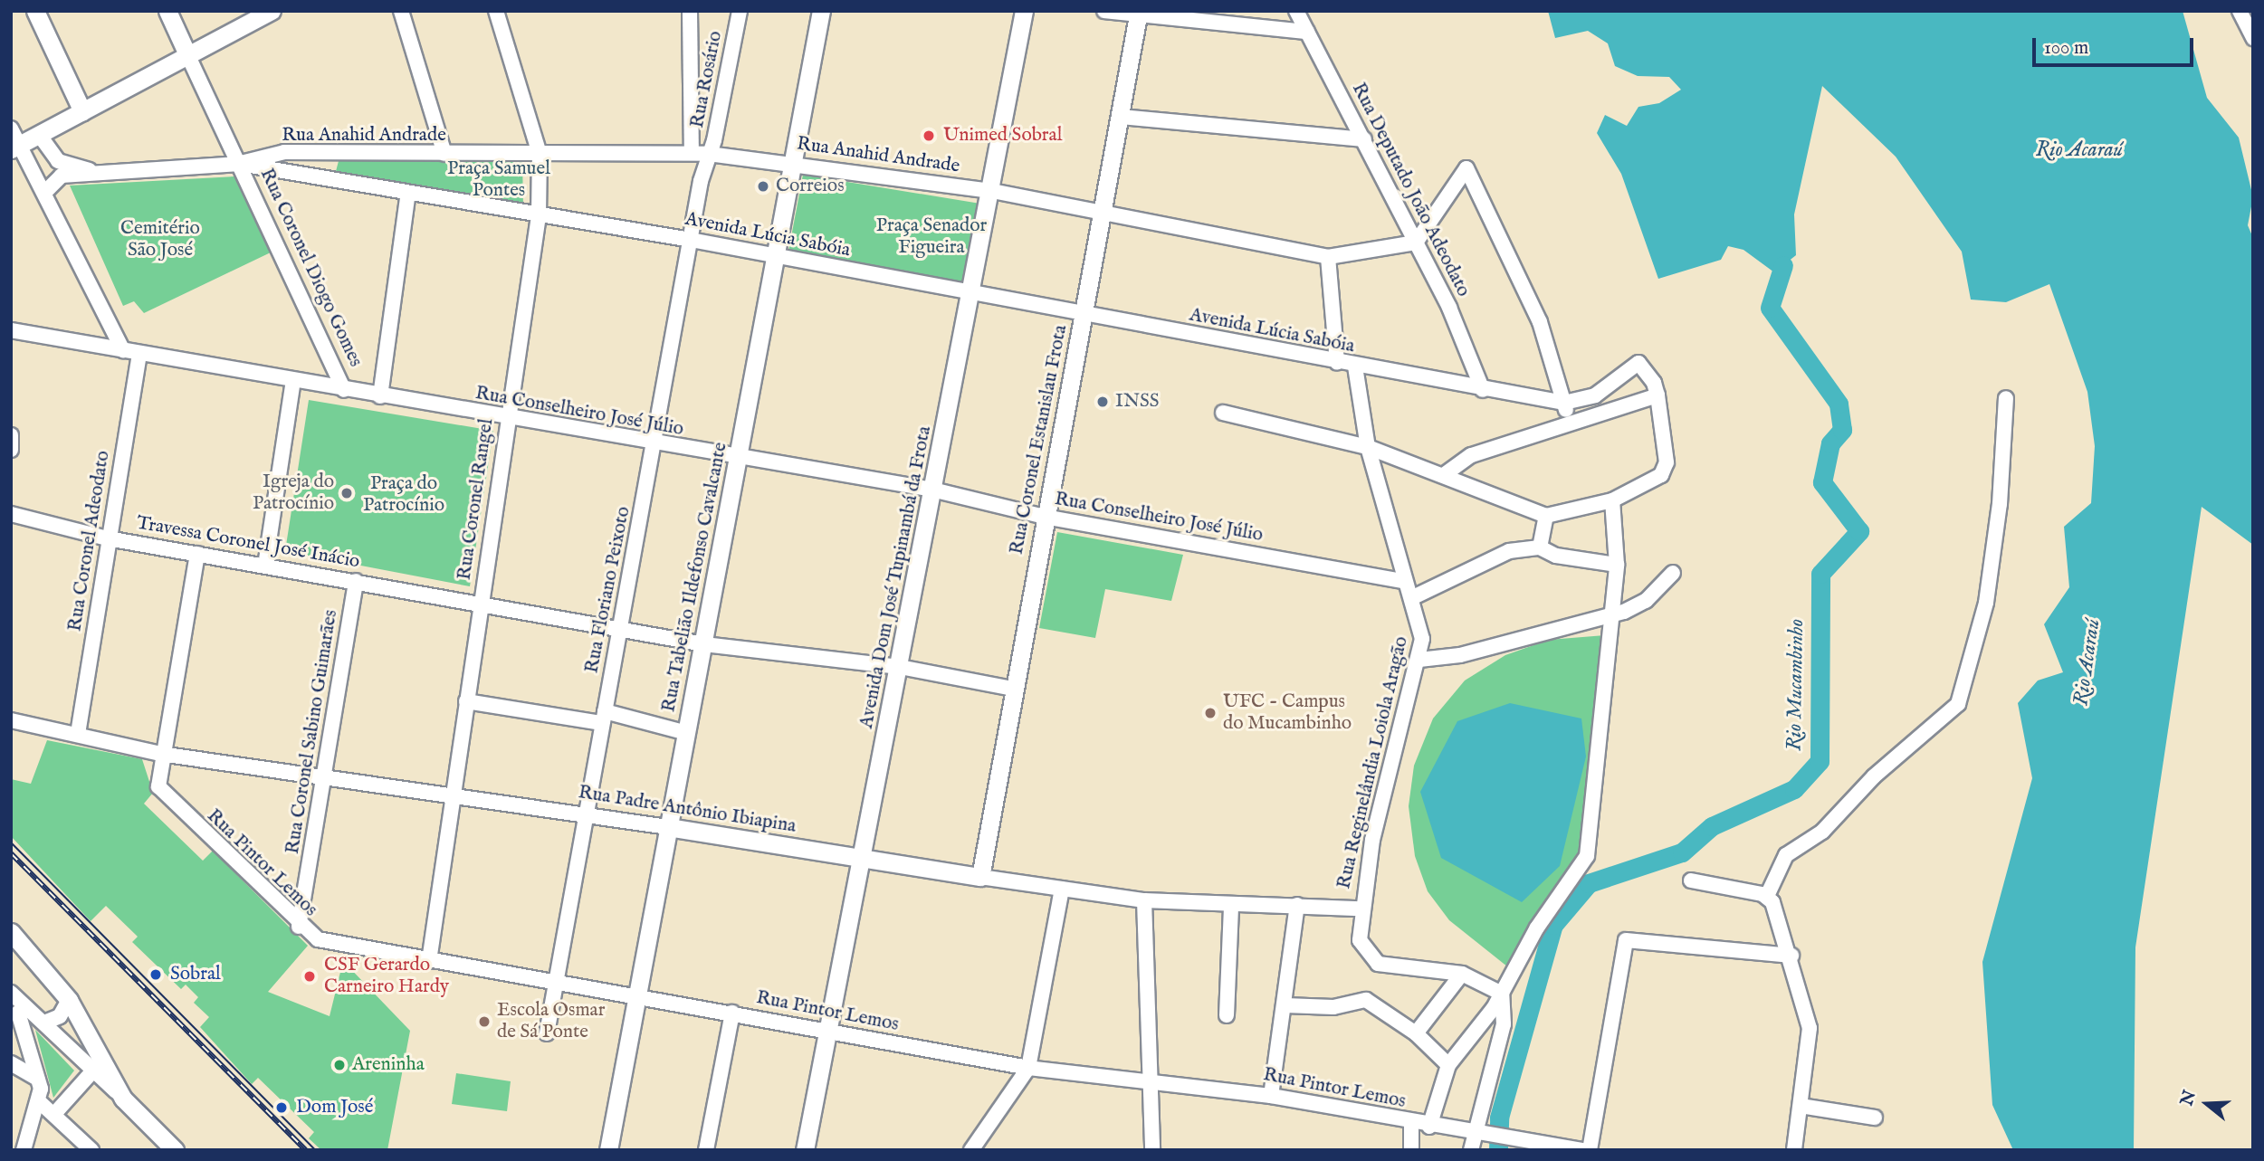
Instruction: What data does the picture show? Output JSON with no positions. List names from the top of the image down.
{
  "streets": {
    "main road": [
      "Rua Coronel Estanislau Frota",
      "Rua Tabelião Ildefonso Cavalcante",
      "Avenida Dom José Tupinambá da Frota",
      "Rua Padre Antônio Ibiapina"
    ],
    "street": [
      "Rua Rosário",
      "Rua Anahid Andrade",
      "Rua Deputado João Adeodato",
      "Avenida Lúcia Sabóia",
      "Rua Coronel Diogo Gomes",
      "Rua Conselheiro José Júlio",
      "Rua Coronel Rangel",
      "Rua Coronel Adeodato",
      "Travessa Coronel José Inácio",
      "Rua Floriano Peixoto",
      "Rua Coronel Sabino Guimarães",
      "Rua Reginelândia Loiola Aragão",
      "Rua Pintor Lemos"
    ]
  },
  "crossings": [
    ["Rua Rosário", "Rua Anahid Andrade"],
    ["Rua Rosário", "Rua Floriano Peixoto"],
    ["Rua Anahid Andrade", "Rua Deputado João Adeodato"],
    ["Rua Anahid Andrade", "Avenida Lúcia Sabóia"],
    ["Rua Anahid Andrade", "Rua Coronel Diogo Gomes"],
    ["Rua Anahid Andrade", "Rua Coronel Estanislau Frota"],
    ["Rua Anahid Andrade", "Rua Coronel Rangel"],
    ["Rua Anahid Andrade", "Rua Tabelião Ildefonso Cavalcante"],
    ["Rua Anahid Andrade", "Avenida Dom José Tupinambá da Frota"],
    ["Rua Anahid Andrade", "Rua Floriano Peixoto"],
    ["Rua Deputado João Adeodato", "Avenida Lúcia Sabóia"],
    ["Avenida Lúcia Sabóia", "Rua Coronel Diogo Gomes"],
    ["Avenida Lúcia Sabóia", "Rua Coronel Estanislau Frota"],
    ["Avenida Lúcia Sabóia", "Rua Coronel Rangel"],
    ["Avenida Lúcia Sabóia", "Rua Tabelião Ildefonso Cavalcante"],
    ["Avenida Lúcia Sabóia", "Avenida Dom José Tupinambá da Frota"],
    ["Avenida Lúcia Sabóia", "Rua Floriano Peixoto"],
    ["Avenida Lúcia Sabóia", "Rua Reginelândia Loiola Aragão"],
    ["Rua Coronel Diogo Gomes", "Rua Conselheiro José Júlio"],
    ["Rua Conselheiro José Júlio", "Rua Coronel Estanislau Frota"],
    ["Rua Conselheiro José Júlio", "Rua Coronel Rangel"],
    ["Rua Conselheiro José Júlio", "Rua Coronel Adeodato"],
    ["Rua Conselheiro José Júlio", "Rua Tabelião Ildefonso Cavalcante"],
    ["Rua Conselheiro José Júlio", "Avenida Dom José Tupinambá da Frota"],
    ["Rua Conselheiro José Júlio", "Rua Floriano Peixoto"],
    ["Rua Conselheiro José Júlio", "Rua Reginelândia Loiola Aragão"],
    ["Rua Coronel Estanislau Frota", "Travessa Coronel José Inácio"],
    ["Rua Coronel Estanislau Frota", "Rua Padre Antônio Ibiapina"],
    ["Rua Coronel Rangel", "Travessa Coronel José Inácio"],
    ["Rua Coronel Rangel", "Rua Padre Antônio Ibiapina"],
    ["Rua Coronel Rangel", "Rua Pintor Lemos"],
    ["Rua Coronel Adeodato", "Travessa Coronel José Inácio"],
    ["Rua Coronel Adeodato", "Rua Padre Antônio Ibiapina"],
    ["Travessa Coronel José Inácio", "Rua Tabelião Ildefonso Cavalcante"],
    ["Travessa Coronel José Inácio", "Avenida Dom José Tupinambá da Frota"],
    ["Travessa Coronel José Inácio", "Rua Floriano Peixoto"],
    ["Travessa Coronel José Inácio", "Rua Coronel Sabino Guimarães"],
    ["Travessa Coronel José Inácio", "Rua Pintor Lemos"],
    ["Rua Tabelião Ildefonso Cavalcante", "Rua Padre Antônio Ibiapina"],
    ["Rua Tabelião Ildefonso Cavalcante", "Rua Pintor Lemos"],
    ["Avenida Dom José Tupinambá da Frota", "Rua Padre Antônio Ibiapina"],
    ["Avenida Dom José Tupinambá da Frota", "Rua Pintor Lemos"],
    ["Rua Floriano Peixoto", "Rua Padre Antônio Ibiapina"],
    ["Rua Floriano Peixoto", "Rua Pintor Lemos"],
    ["Rua Coronel Sabino Guimarães", "Rua Padre Antônio Ibiapina"],
    ["Rua Coronel Sabino Guimarães", "Rua Pintor Lemos"],
    ["Rua Reginelândia Loiola Aragão", "Rua Padre Antônio Ibiapina"],
    ["Rua Padre Antônio Ibiapina", "Rua Pintor Lemos"]
  ],
  "water": ["Rio Acaraú", "Rio Mucambinho"],
  "parks": [
    "Praça Samuel Pontes",
    "Praça Senador Figueira",
    "Cemitério São José",
    "Praça do Patrocínio"
  ],
  "places": [
    "Unimed Sobral",
    "Correios",
    "INSS",
    "Igreja do Patrocínio",
    "UFC - Campus do Mucambinho",
    "Sobral",
    "CSF Gerardo Carneiro Hardy",
    "Escola Osmar de Sá Ponte",
    "Areninha",
    "Dom José"
  ],
  "scale_bar": "100 m",
  "north": "left"
}
